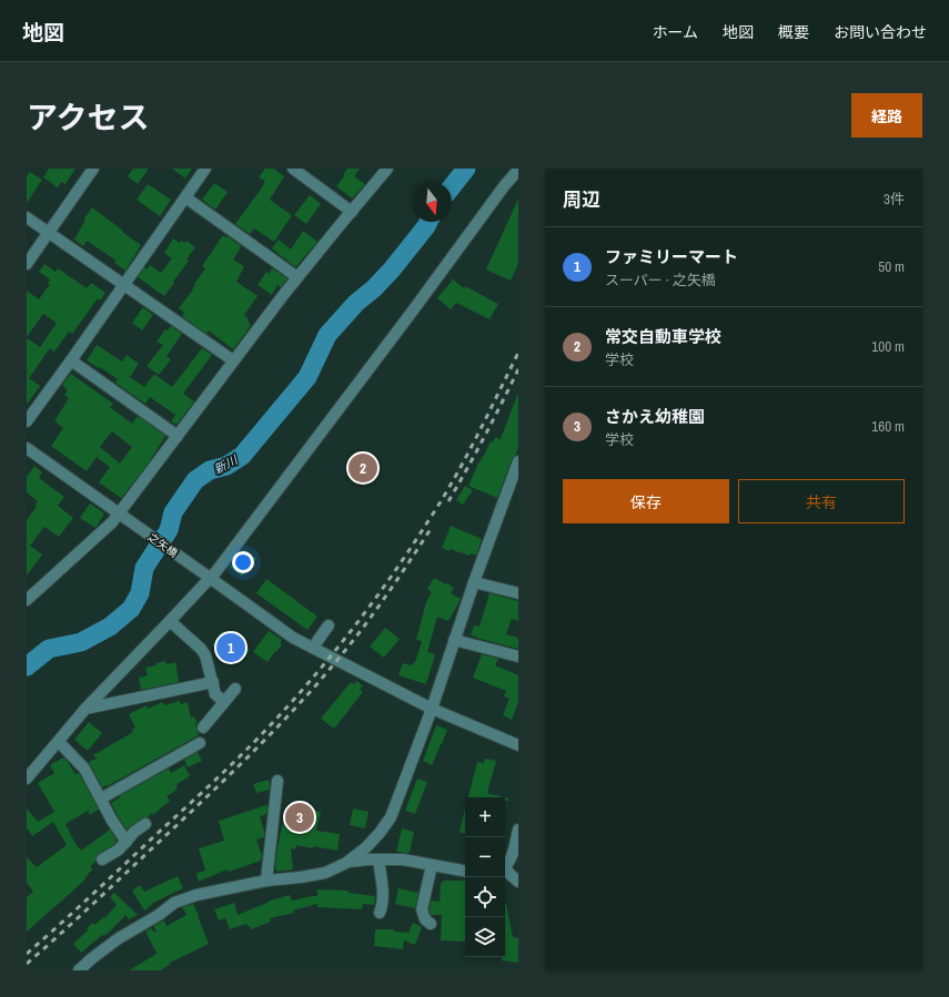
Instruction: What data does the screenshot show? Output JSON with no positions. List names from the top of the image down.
{
  "streets": {
    "street": ["之矢橋"]
  },
  "water": ["新川"],
  "north": "bottom",
  "page": {
    "header": "地図",
    "nav": [
      "ホーム",
      "地図",
      "概要",
      "お問い合わせ"
    ],
    "title": "アクセス",
    "buttons": [
      "経路",
      ["保存", "共有"]
    ],
    "heading": ["周辺", "3件"],
    "list": [
      {
        "mark": "1",
        "name": "ファミリーマート",
        "note": "スーパー · 之矢橋",
        "value": "50 m"
      },
      {
        "mark": "2",
        "name": "常交自動車学校",
        "note": "学校",
        "value": "100 m"
      },
      {
        "mark": "3",
        "name": "さかえ幼稚園",
        "note": "学校",
        "value": "160 m"
      }
    ],
    "pins": ["2", "1", "3"],
    "map_buttons": ["+", "−"]
  }
}
